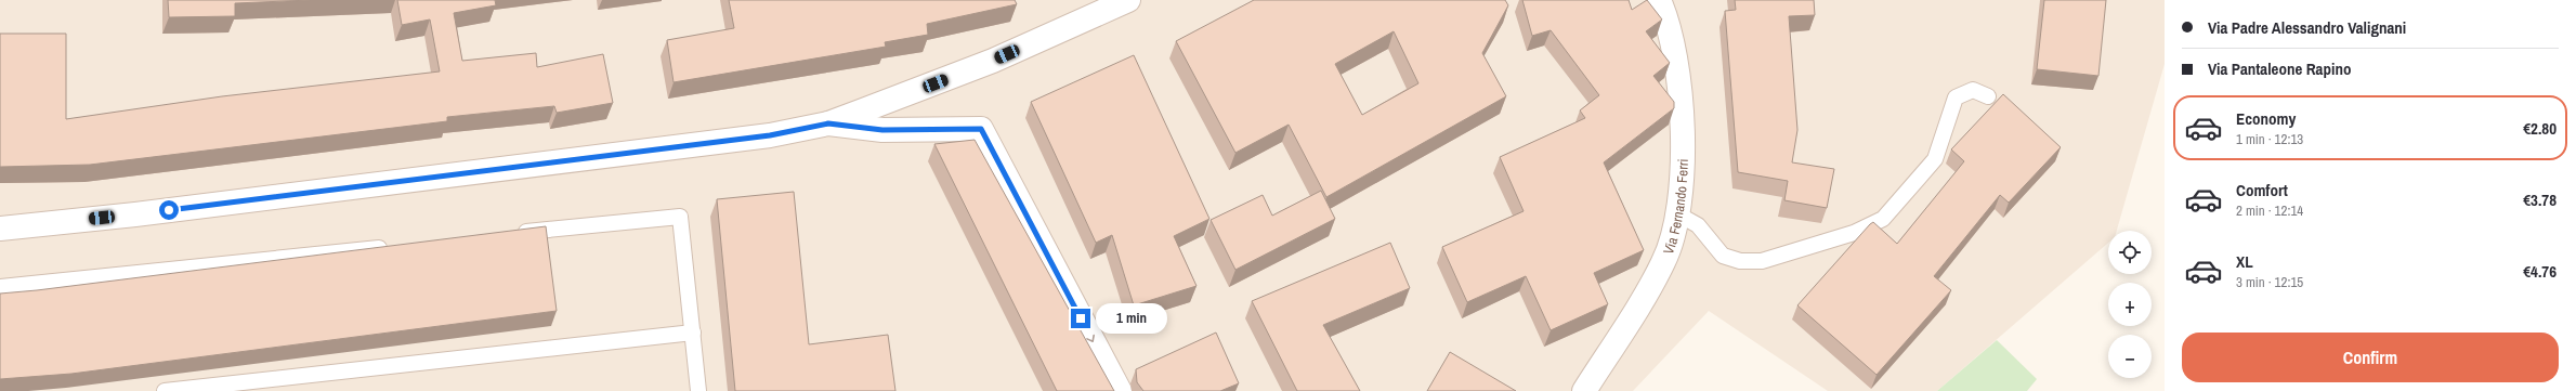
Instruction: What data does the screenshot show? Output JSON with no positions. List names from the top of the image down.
{
  "streets": {
    "street": ["Via Fernando Ferri"]
  },
  "page": {
    "banner": ["Via Padre Alessandro Valignani", "Via Pantaleone Rapino"],
    "list": [
      {
        "name": "Economy",
        "note": "1 min · 12:13",
        "value": "€2.80"
      },
      {
        "name": "Comfort",
        "note": "2 min · 12:14",
        "value": "€3.78"
      },
      {
        "name": "XL",
        "note": "3 min · 12:15",
        "value": "€4.76"
      }
    ],
    "map_buttons": ["+", "−"],
    "bubble": "1 min",
    "buttons": "Confirm"
  }
}
